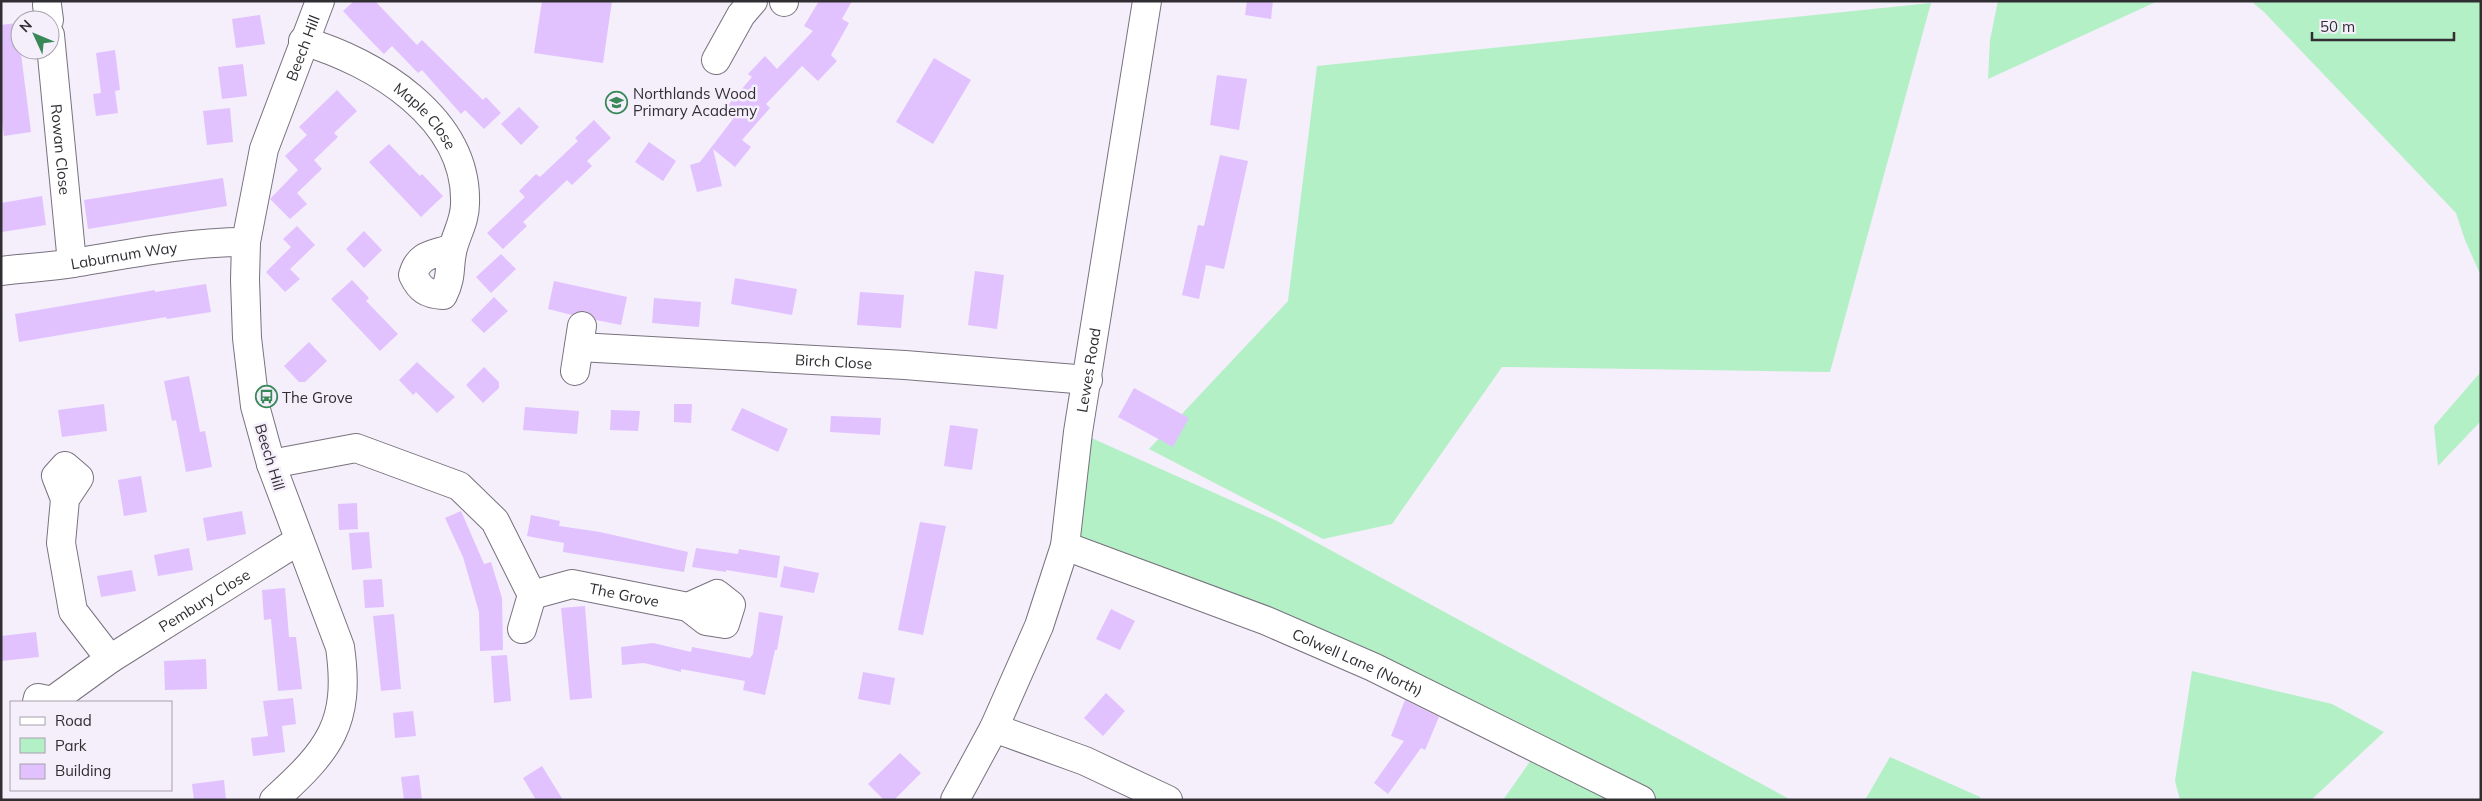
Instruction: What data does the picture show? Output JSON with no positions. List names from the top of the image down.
{
  "streets": {
    "main road": [
      "Beech Hill",
      "Maple Close",
      "Rowan Close",
      "Laburnum Way",
      "Birch Close",
      "Lewes Road",
      "The Grove",
      "Pembury Close",
      "Colwell Lane (North)"
    ]
  },
  "crossings": [
    ["Beech Hill", "Maple Close"],
    ["Beech Hill", "Laburnum Way"],
    ["Beech Hill", "Pembury Close"],
    ["Rowan Close", "Laburnum Way"],
    ["Birch Close", "Lewes Road"],
    ["Lewes Road", "Colwell Lane (North)"]
  ],
  "places": {
    "school or university": ["Northlands Wood Primary Academy"],
    "bus stop": ["The Grove"]
  },
  "legend": ["Road", "Park", "Building"],
  "scale_bar": "50 m",
  "north": "top left"
}
